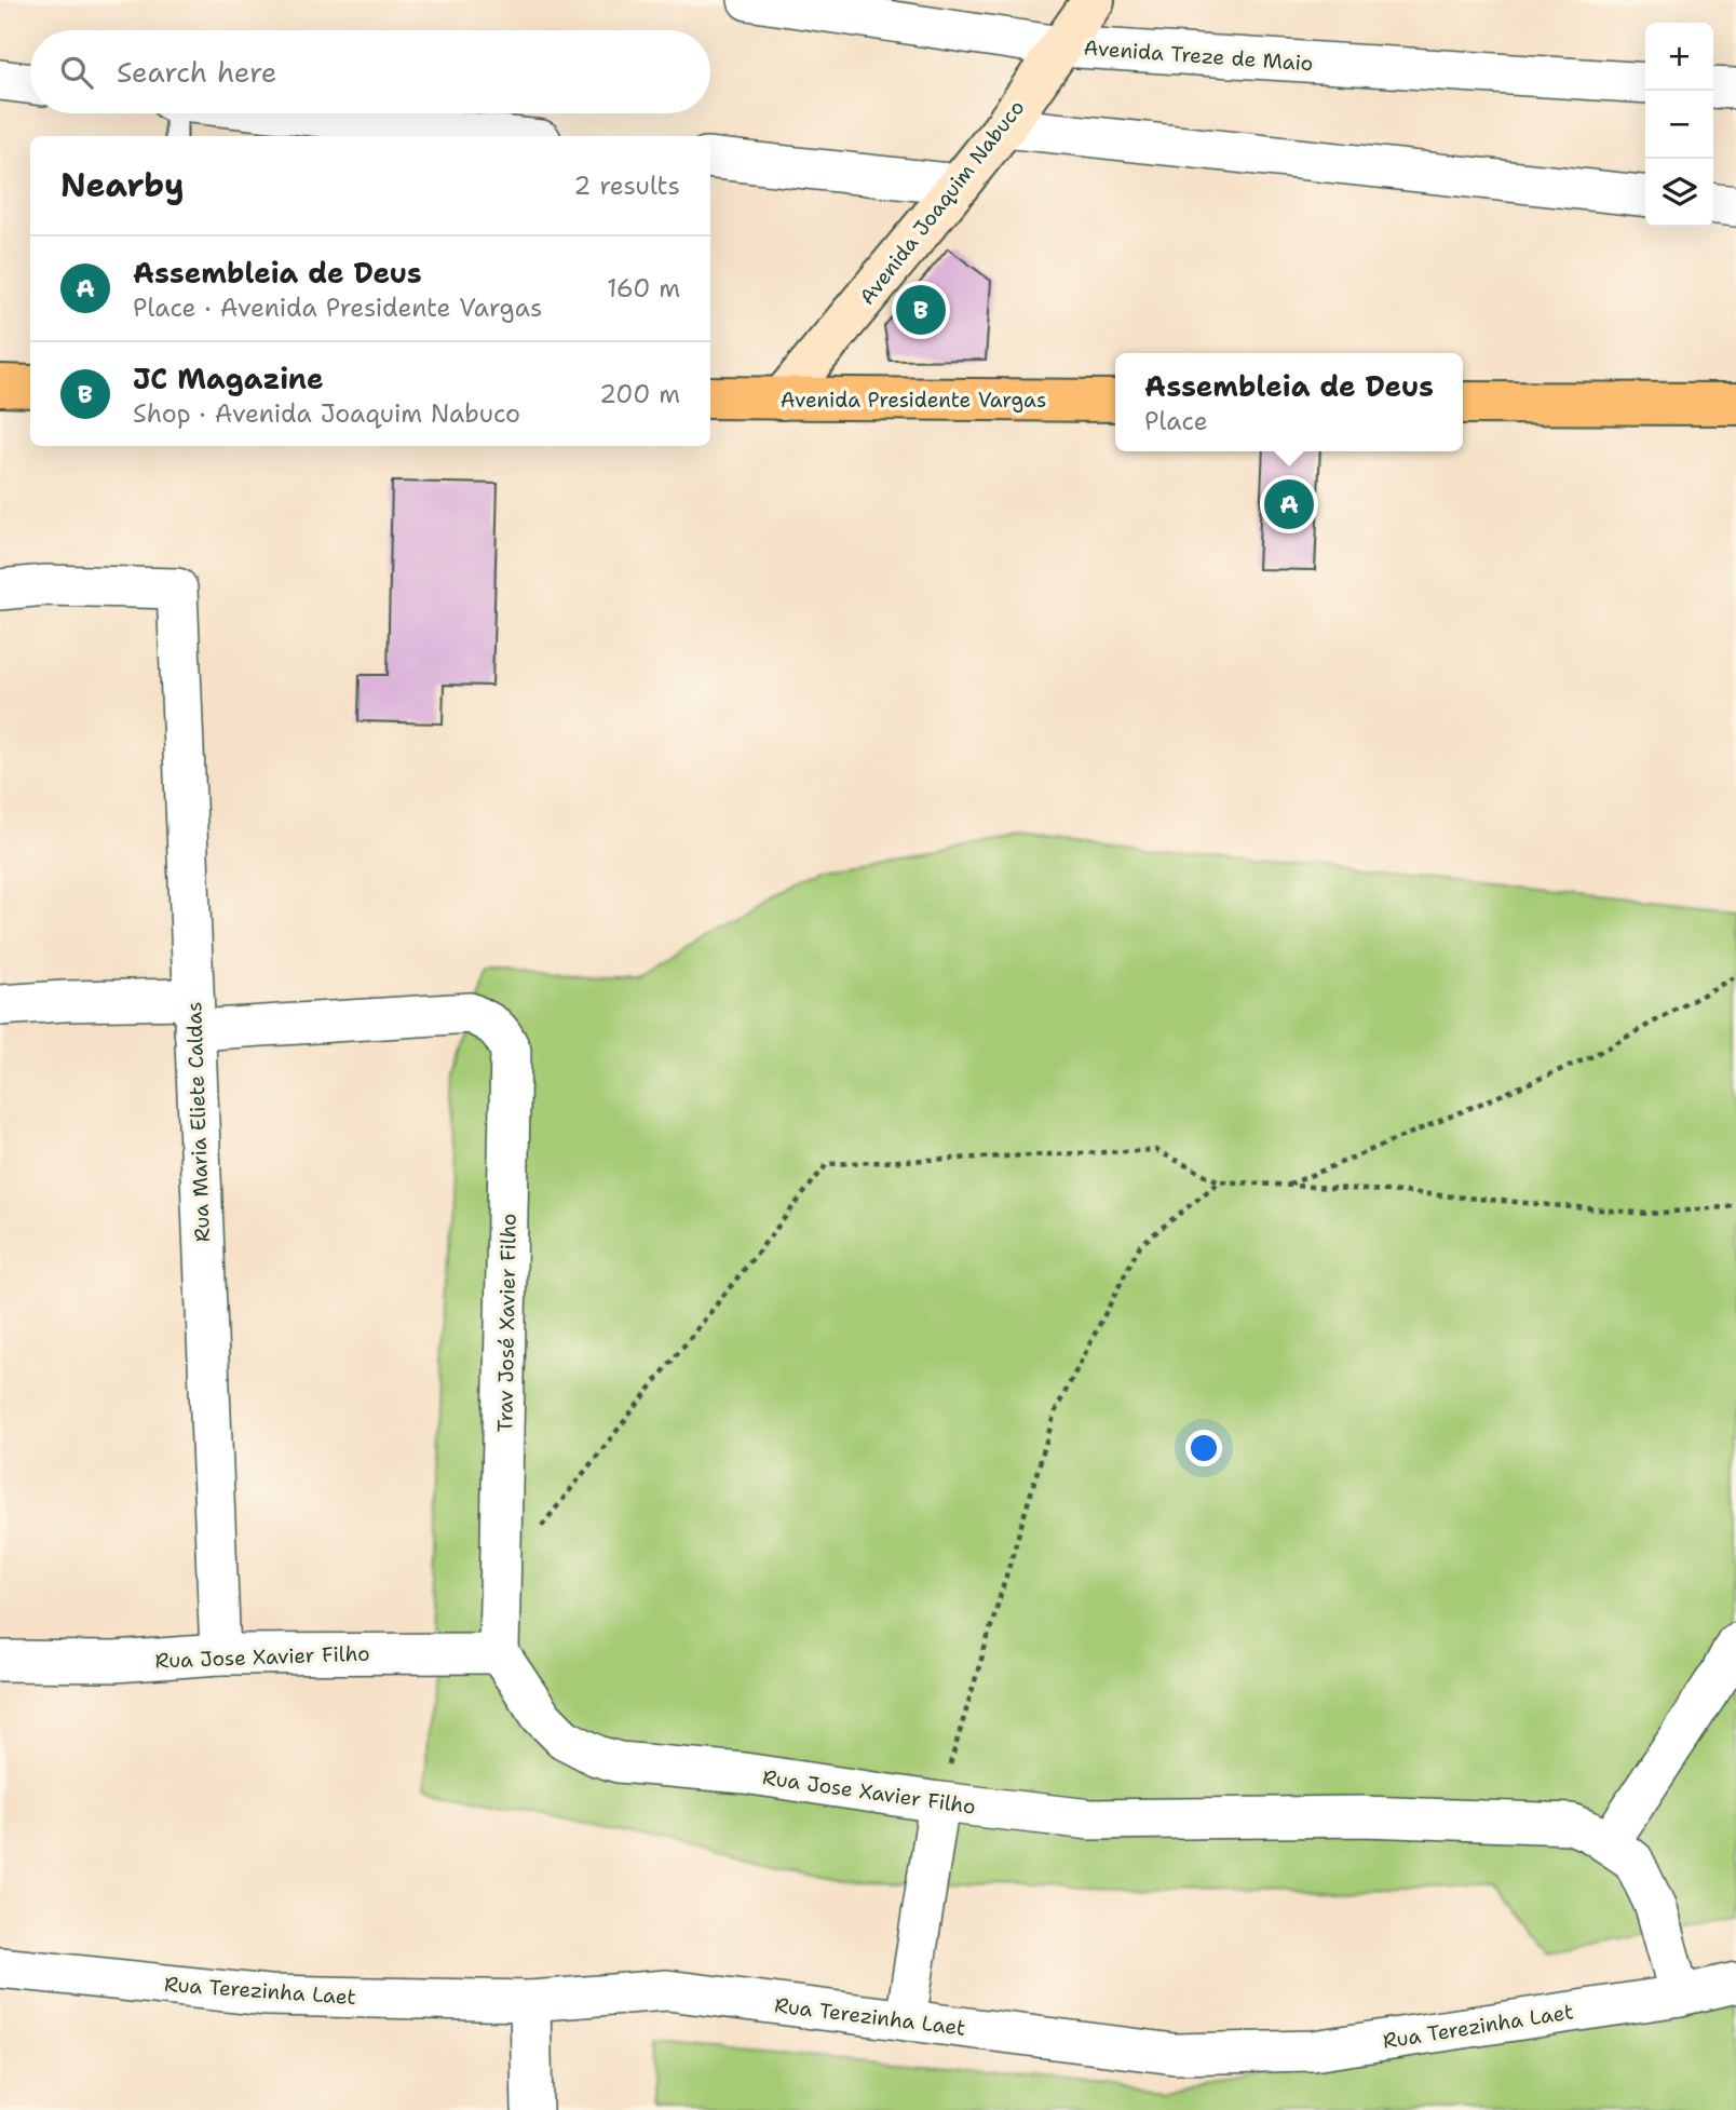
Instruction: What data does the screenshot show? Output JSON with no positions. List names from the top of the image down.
{
  "streets": {
    "main road": ["Avenida Joaquim Nabuco", "Avenida Presidente Vargas"],
    "street": [
      "Avenida Treze de Maio",
      "Rua Maria Eliete Caldas",
      "Trav José Xavier Filho",
      "Rua Jose Xavier Filho",
      "Rua Terezinha Laet"
    ]
  },
  "crossings": [
    ["Avenida Treze de Maio", "Avenida Joaquim Nabuco"],
    ["Avenida Joaquim Nabuco", "Avenida Presidente Vargas"],
    ["Rua Maria Eliete Caldas", "Trav José Xavier Filho"],
    ["Rua Maria Eliete Caldas", "Rua Jose Xavier Filho"],
    ["Trav José Xavier Filho", "Rua Jose Xavier Filho"],
    ["Rua Jose Xavier Filho", "Rua Terezinha Laet"]
  ],
  "page": {
    "map_buttons": ["+", "−"],
    "search": "Search here",
    "heading": ["Nearby", "2 results"],
    "list": [
      {
        "mark": "A",
        "name": "Assembleia de Deus",
        "note": "Place · Avenida Presidente Vargas",
        "value": "160 m"
      },
      {
        "mark": "B",
        "name": "JC Magazine",
        "note": "Shop · Avenida Joaquim Nabuco",
        "value": "200 m"
      }
    ],
    "pins": ["B", "A"],
    "popup": ["Assembleia de Deus", "Place"]
  }
}
